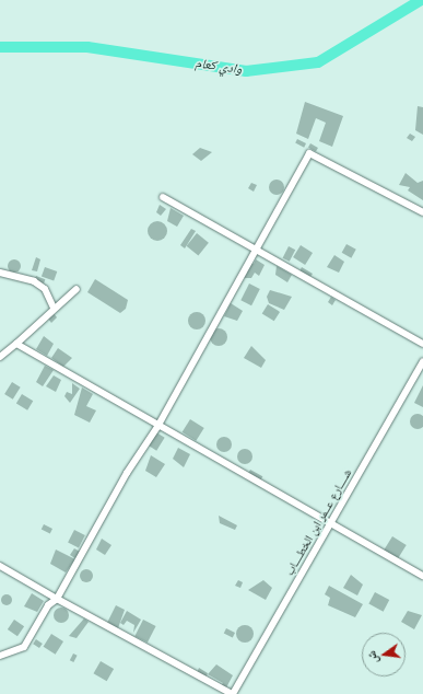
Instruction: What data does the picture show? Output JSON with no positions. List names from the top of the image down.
{
  "streets": {
    "street": ["شــــارع عــمر ابن الخطــــاب"]
  },
  "water": ["وادي كعام"],
  "north": "left"
}
